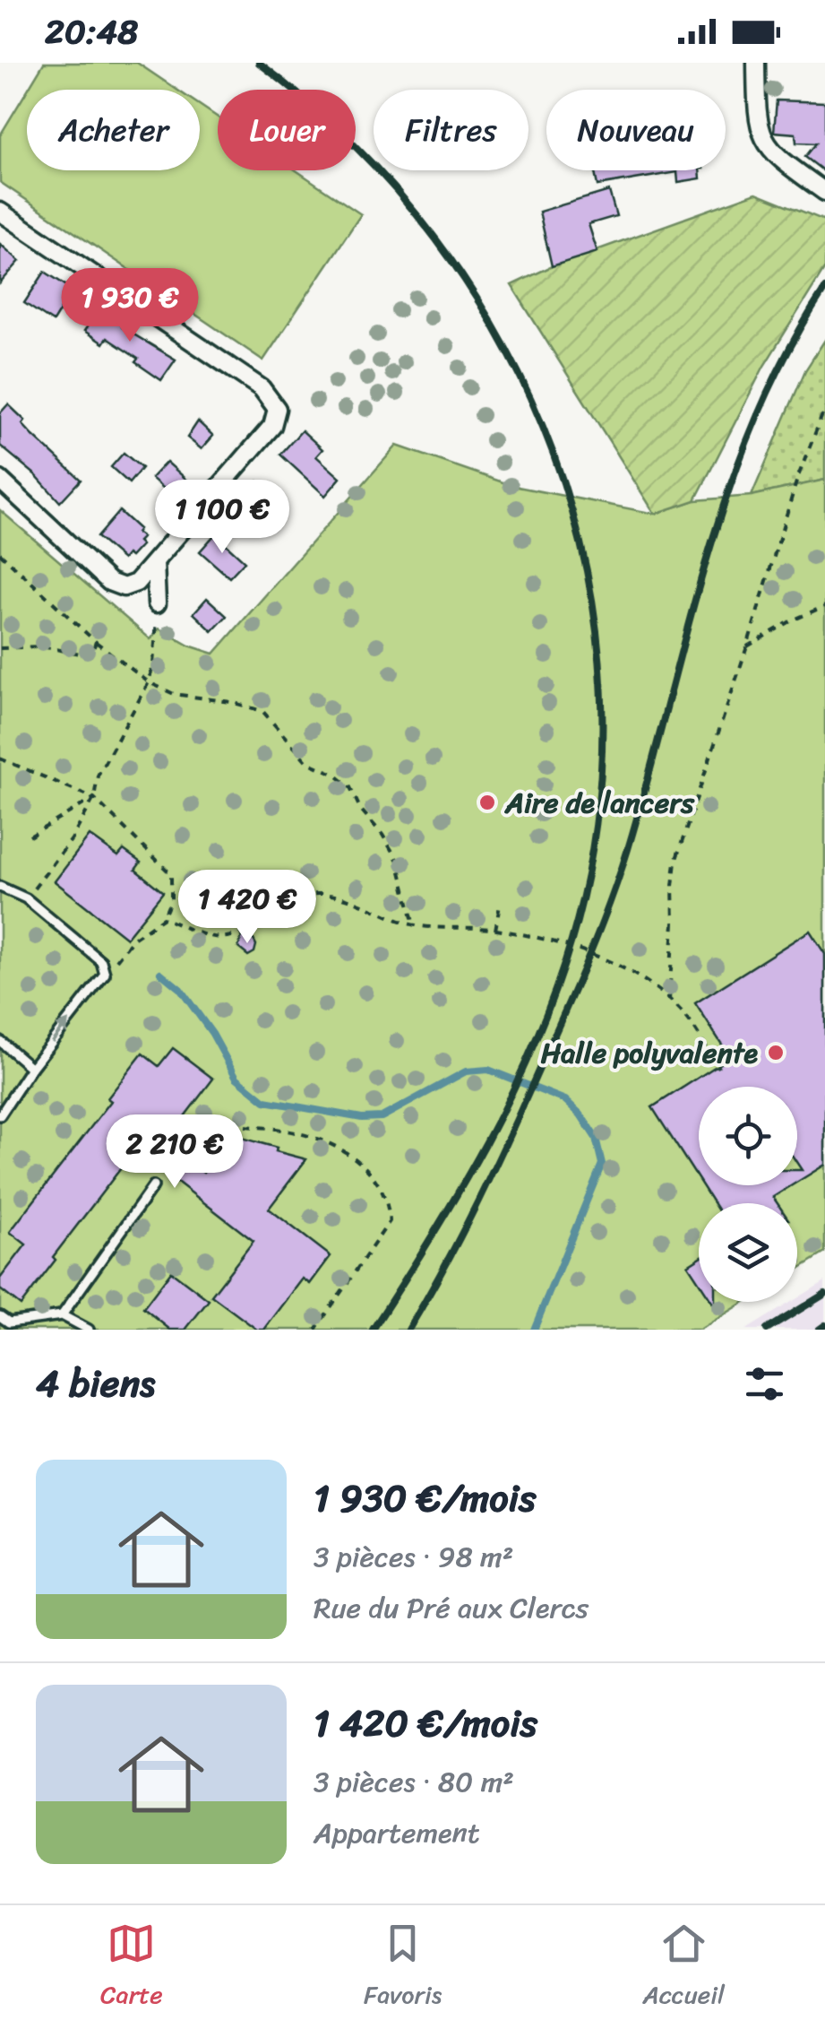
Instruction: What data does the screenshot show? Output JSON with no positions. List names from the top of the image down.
{
  "places": ["Aire de lancers", "Halle polyvalente"],
  "page": {
    "status": "20:48",
    "chip": [
      "Acheter",
      "Louer",
      "Filtres",
      "Nouveau"
    ],
    "price": [
      "1 930 €",
      "1 100 €",
      "1 420 €",
      "2 210 €"
    ],
    "heading": "4 biens",
    "list": [
      {
        "name": "1 930 €/mois",
        "note": "3 pièces · 98 m² · Rue du Pré aux Clercs"
      },
      {
        "name": "1 420 €/mois",
        "note": "3 pièces · 80 m² · Appartement"
      }
    ],
    "tabs": ["Carte", "Favoris", "Accueil"]
  }
}
